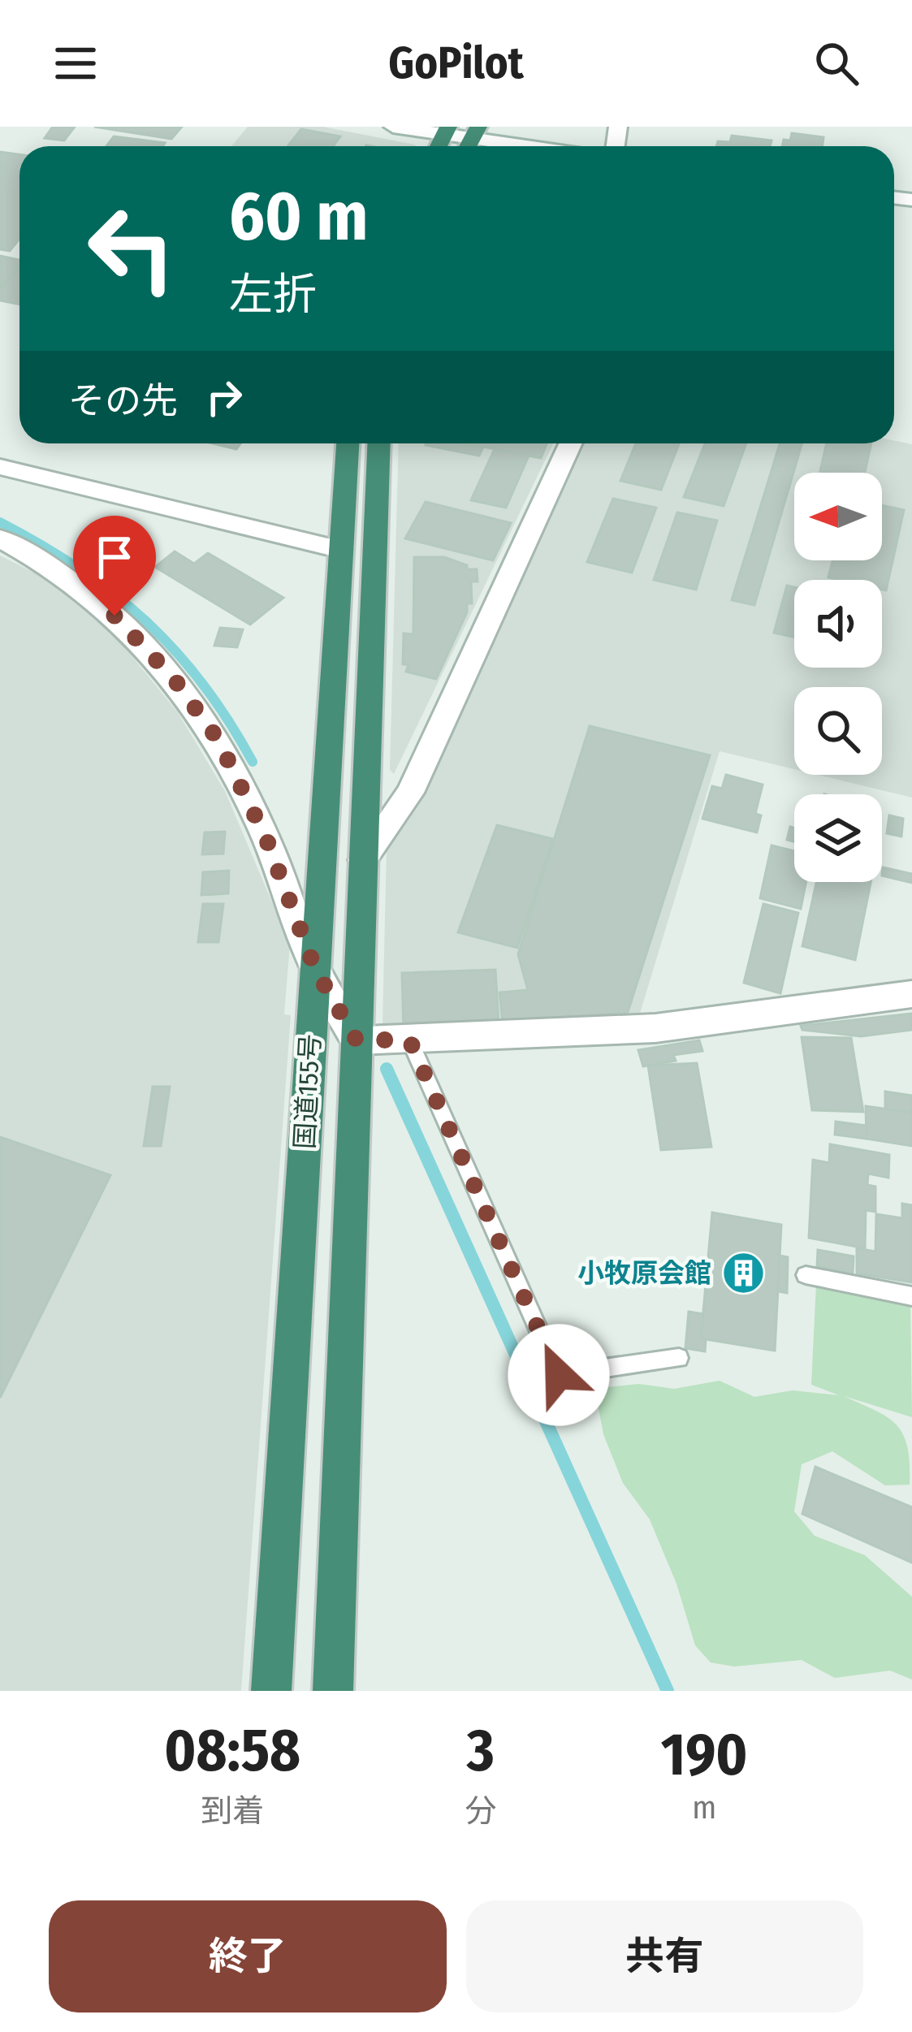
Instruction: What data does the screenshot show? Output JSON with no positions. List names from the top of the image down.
{
  "streets": {
    "highway": ["国道155号"]
  },
  "places": {
    "building": ["小牧原会館"]
  },
  "north": "left",
  "page": {
    "header": "GoPilot",
    "turn": ["60 m", "左折"],
    "then": "その先",
    "eta": [
      "08:58",
      "到着",
      "3",
      "分",
      "190",
      "m"
    ],
    "buttons": ["終了", "共有"]
  }
}
